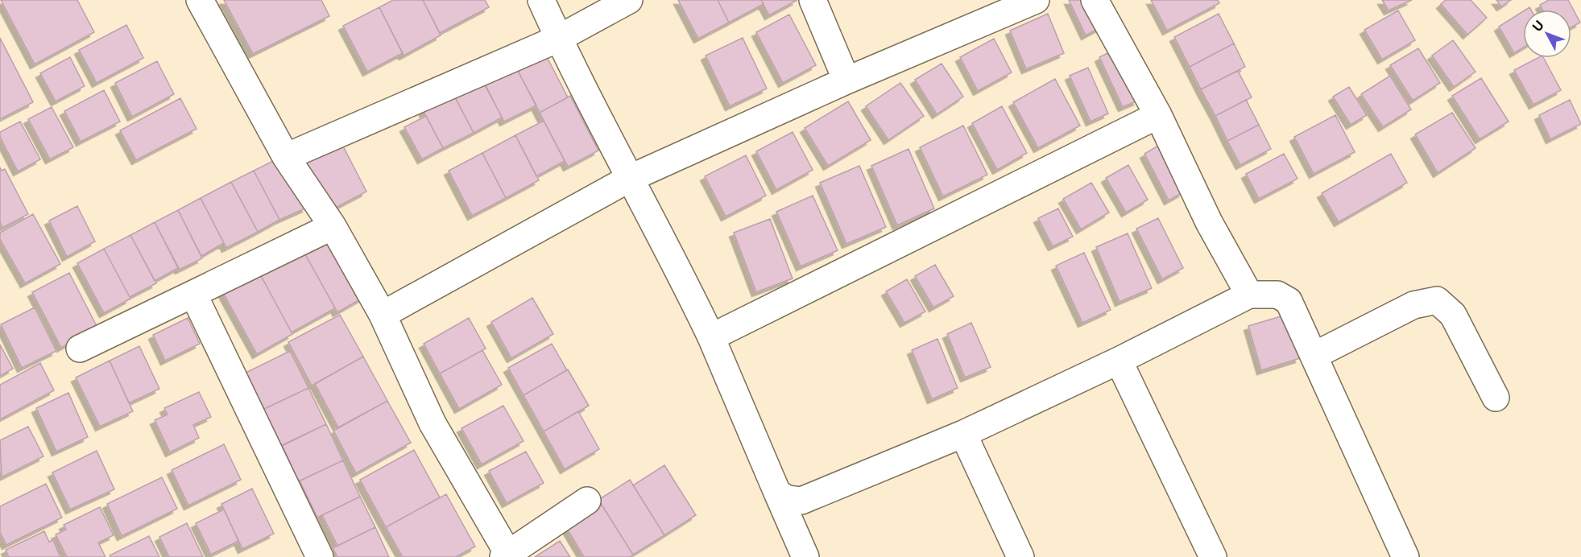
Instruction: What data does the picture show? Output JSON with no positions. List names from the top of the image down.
{
  "north": "top left"
}
